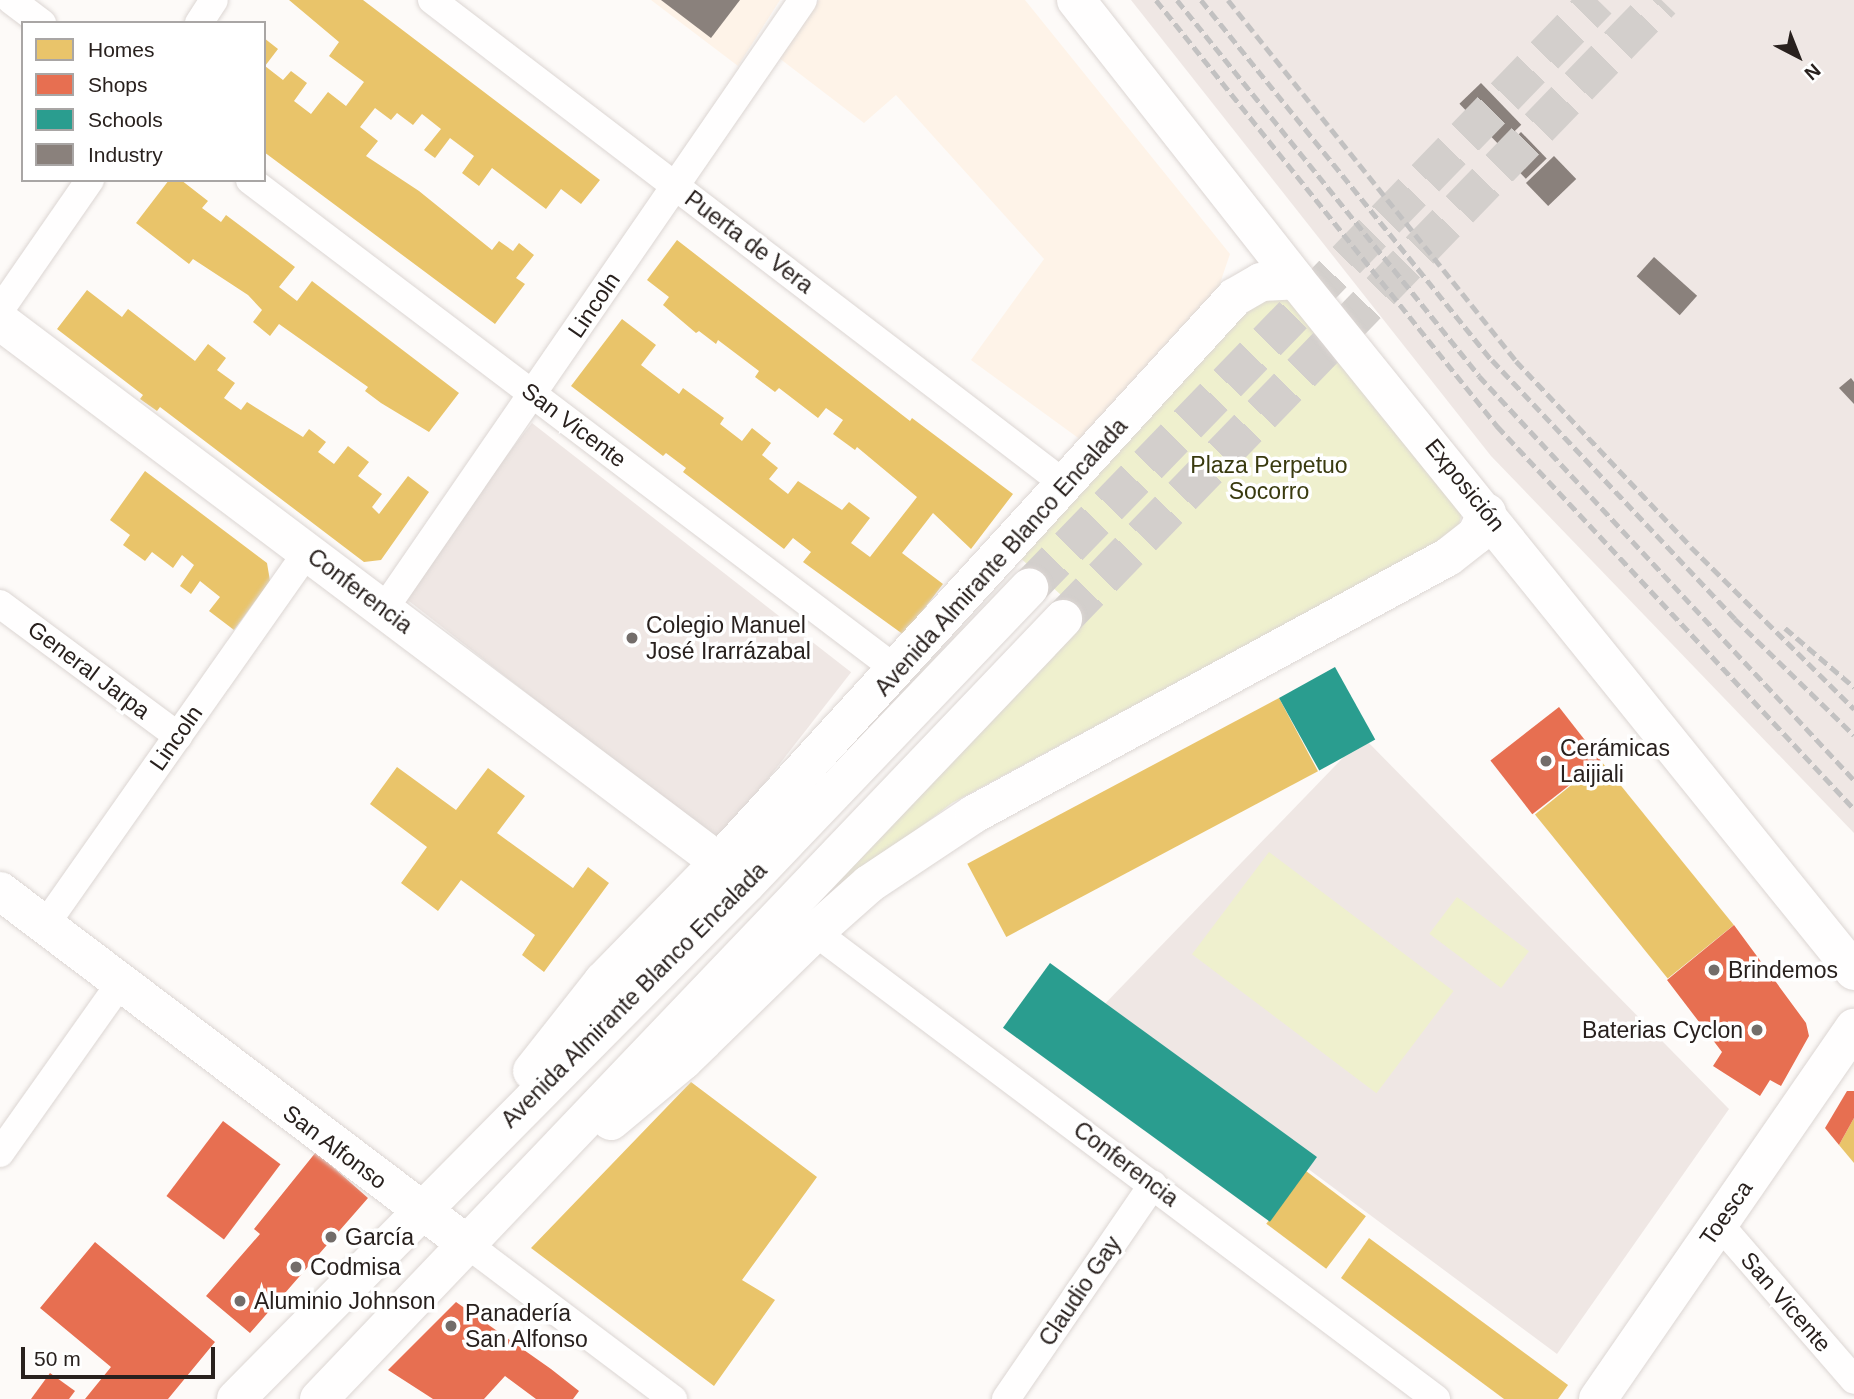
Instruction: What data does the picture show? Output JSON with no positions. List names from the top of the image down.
{
  "streets": {
    "main road": [
      "Exposición",
      "Avenida Almirante Blanco Encalada",
      "Conferencia",
      "San Alfonso",
      "Toesca"
    ],
    "street": [
      "Puerta de Vera",
      "Lincoln",
      "San Vicente",
      "General Jarpa",
      "Claudio Gay"
    ]
  },
  "crossings": [
    ["Puerta de Vera", "Lincoln"],
    ["Puerta de Vera", "Avenida Almirante Blanco Encalada"],
    ["Lincoln", "San Vicente"],
    ["Lincoln", "Conferencia"],
    ["Lincoln", "General Jarpa"],
    ["Lincoln", "San Alfonso"],
    ["San Vicente", "Avenida Almirante Blanco Encalada"],
    ["San Vicente", "Toesca"],
    ["Exposición", "Avenida Almirante Blanco Encalada"],
    ["Avenida Almirante Blanco Encalada", "Conferencia"],
    ["Avenida Almirante Blanco Encalada", "San Alfonso"],
    ["Conferencia", "Claudio Gay"]
  ],
  "parks": ["Plaza Perpetuo Socorro"],
  "places": [
    "Colegio Manuel José Irarrázabal",
    "Cerámicas Laijiali",
    "Brindemos",
    "Baterias Cyclon",
    "García",
    "Codmisa",
    "Aluminio Johnson",
    "Panadería San Alfonso"
  ],
  "legend": [
    "Homes",
    "Shops",
    "Schools",
    "Industry"
  ],
  "scale_bar": "50 m",
  "north": "bottom right"
}
